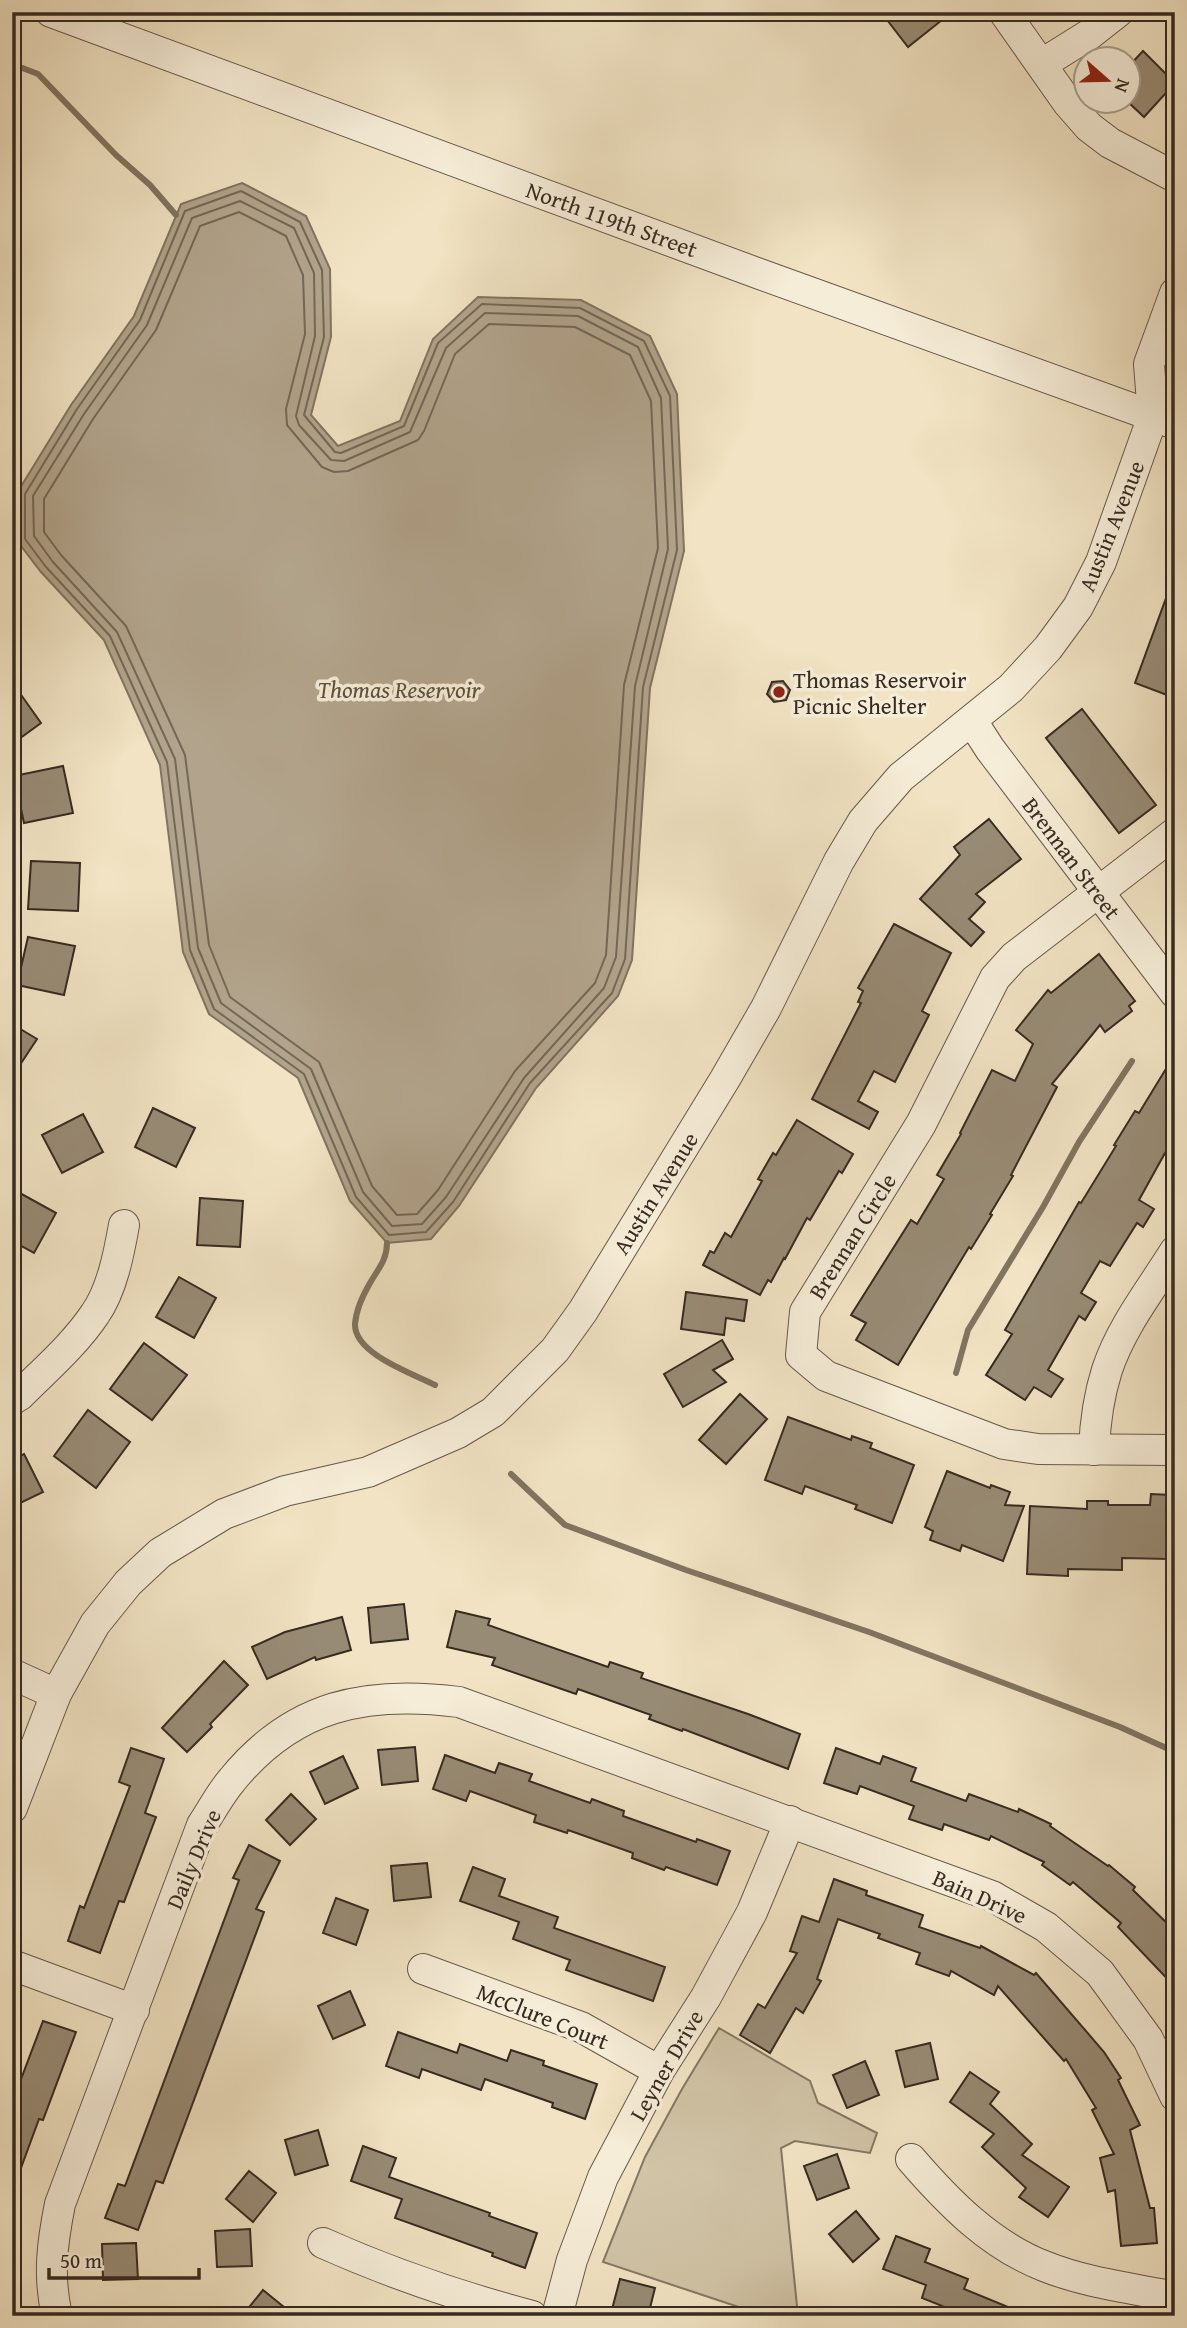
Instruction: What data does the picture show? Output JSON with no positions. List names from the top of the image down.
{
  "streets": {
    "street": [
      "North 119th Street",
      "Austin Avenue",
      "Brennan Street",
      "Brennan Circle",
      "Daily Drive",
      "Bain Drive",
      "McClure Court",
      "Leyner Drive"
    ]
  },
  "crossings": [
    ["North 119th Street", "Austin Avenue"],
    ["Austin Avenue", "Brennan Street"],
    ["Brennan Street", "Brennan Circle"],
    ["Daily Drive", "Bain Drive"],
    ["Daily Drive", "Leyner Drive"],
    ["Bain Drive", "Leyner Drive"],
    ["McClure Court", "Leyner Drive"]
  ],
  "water": ["Thomas Reservoir"],
  "places": ["Thomas Reservoir Picnic Shelter"],
  "scale_bar": "50 m",
  "north": "right"
}
